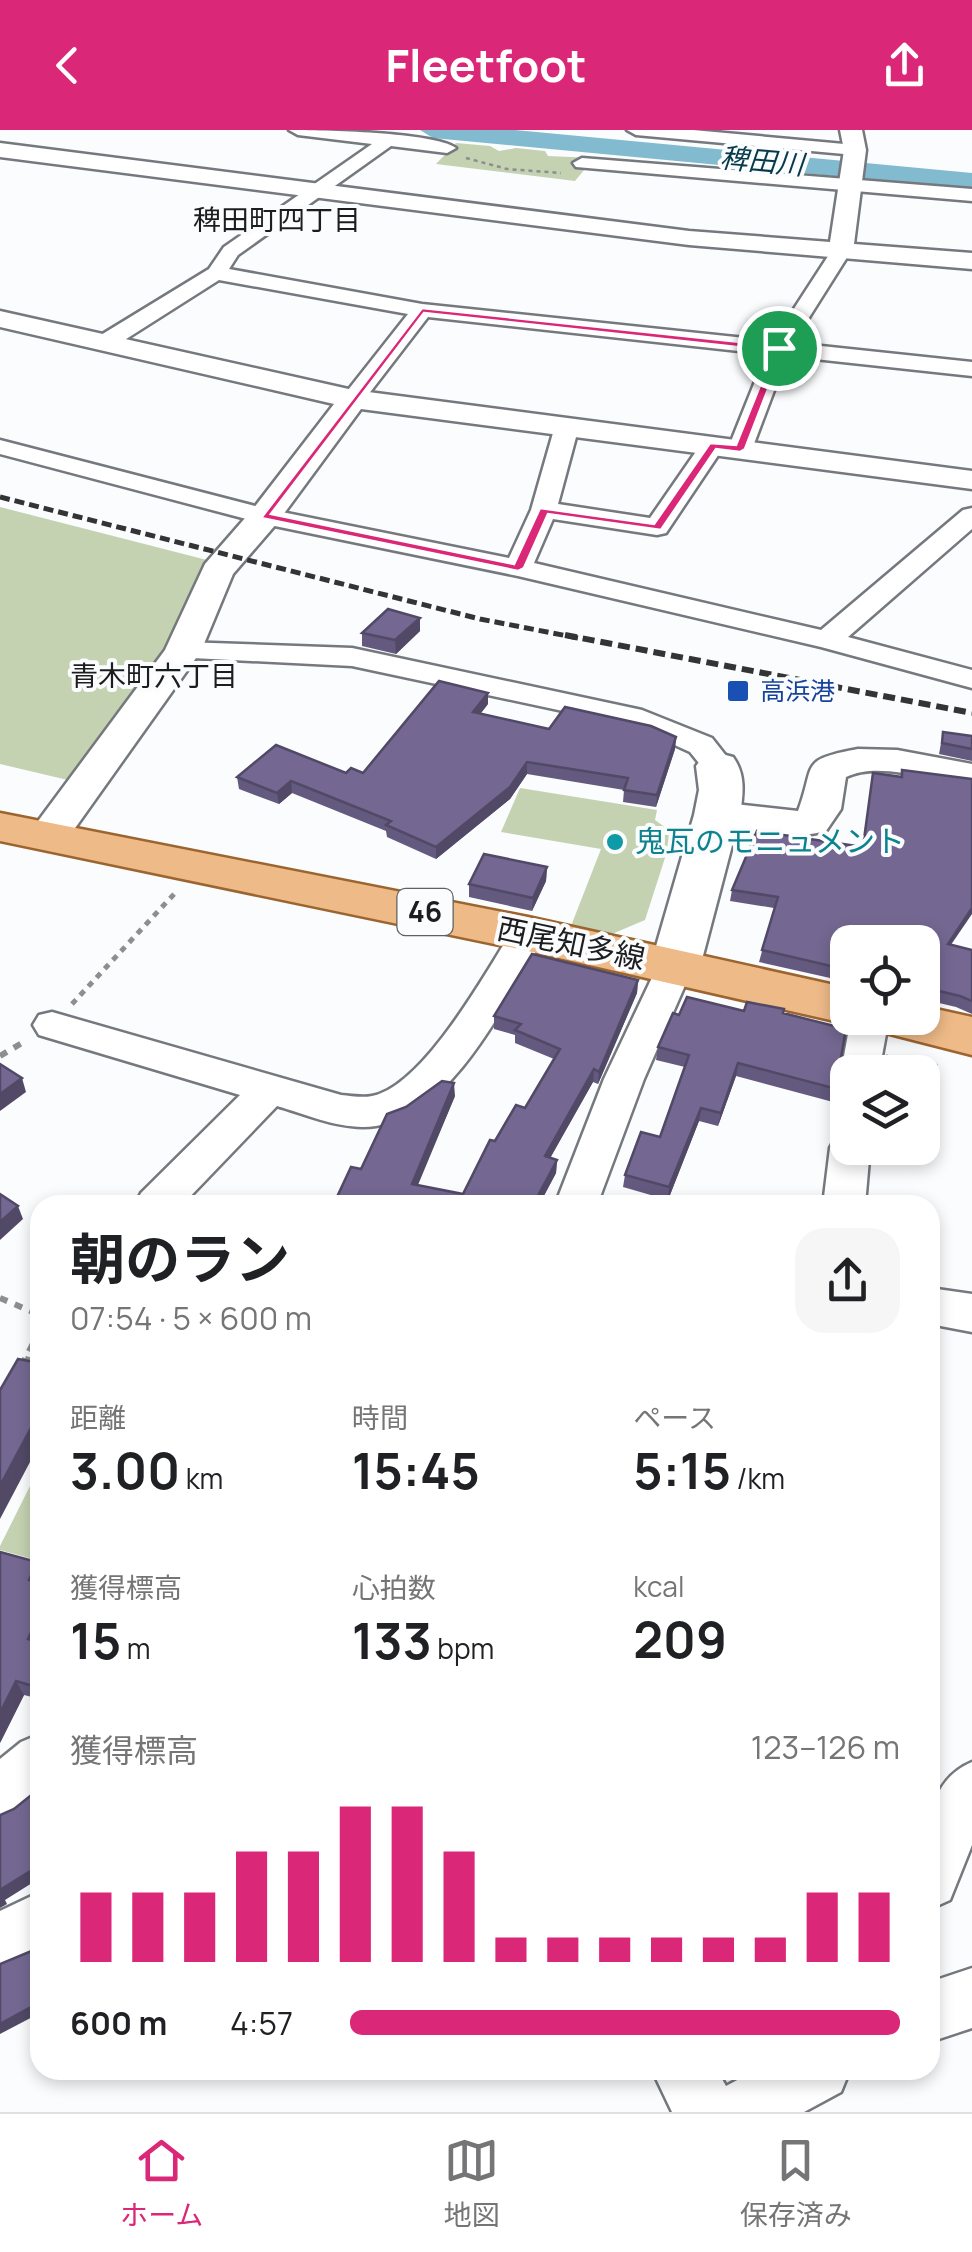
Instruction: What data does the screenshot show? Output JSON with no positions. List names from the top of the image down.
{
  "streets": {
    "main road": ["46", "西尾知多線"]
  },
  "districts": ["稗田町四丁目", "青木町六丁目"],
  "water": ["稗田川"],
  "places": {
    "transit": ["高浜港"],
    "other": ["鬼瓦のモニュメント"]
  },
  "page": {
    "header": "Fleetfoot",
    "heading": ["朝のラン", "07:54 · 5 × 600 m"],
    "stats": [
      ["距離", "3.00 km"],
      ["時間", "15:45"],
      ["ペース", "5:15 /km"],
      ["獲得標高", "15 m"],
      ["心拍数", "133 bpm"],
      ["kcal", "209"]
    ],
    "chart": ["獲得標高", "123–126 m"],
    "list": [
      {
        "name": "600 m",
        "note": "4:57"
      }
    ],
    "tabs": ["ホーム", "地図", "保存済み"]
  }
}
